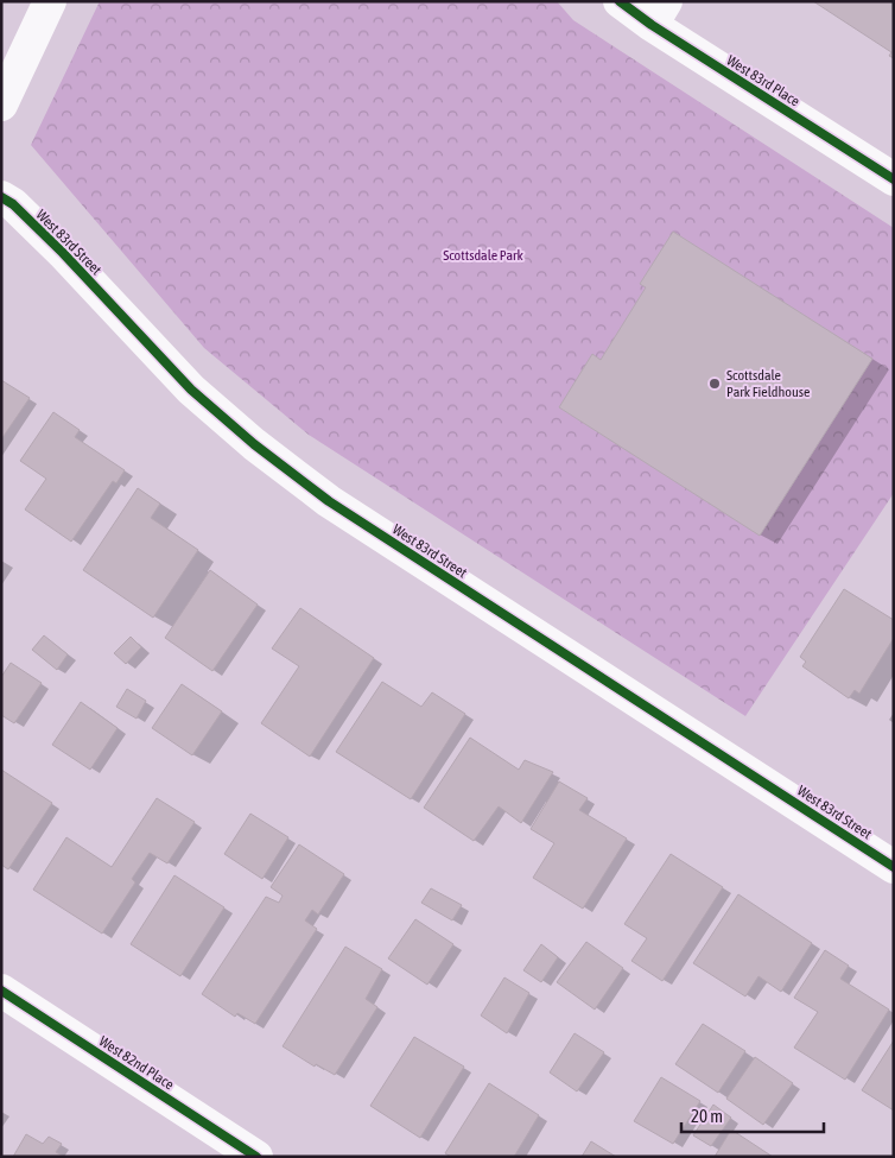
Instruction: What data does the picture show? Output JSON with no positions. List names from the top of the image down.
{
  "streets": {
    "street": ["West 83rd Place", "West 83rd Street", "West 82nd Place"]
  },
  "parks": ["Scottsdale Park"],
  "places": ["Scottsdale Park Fieldhouse"],
  "scale_bar": "20 m"
}
